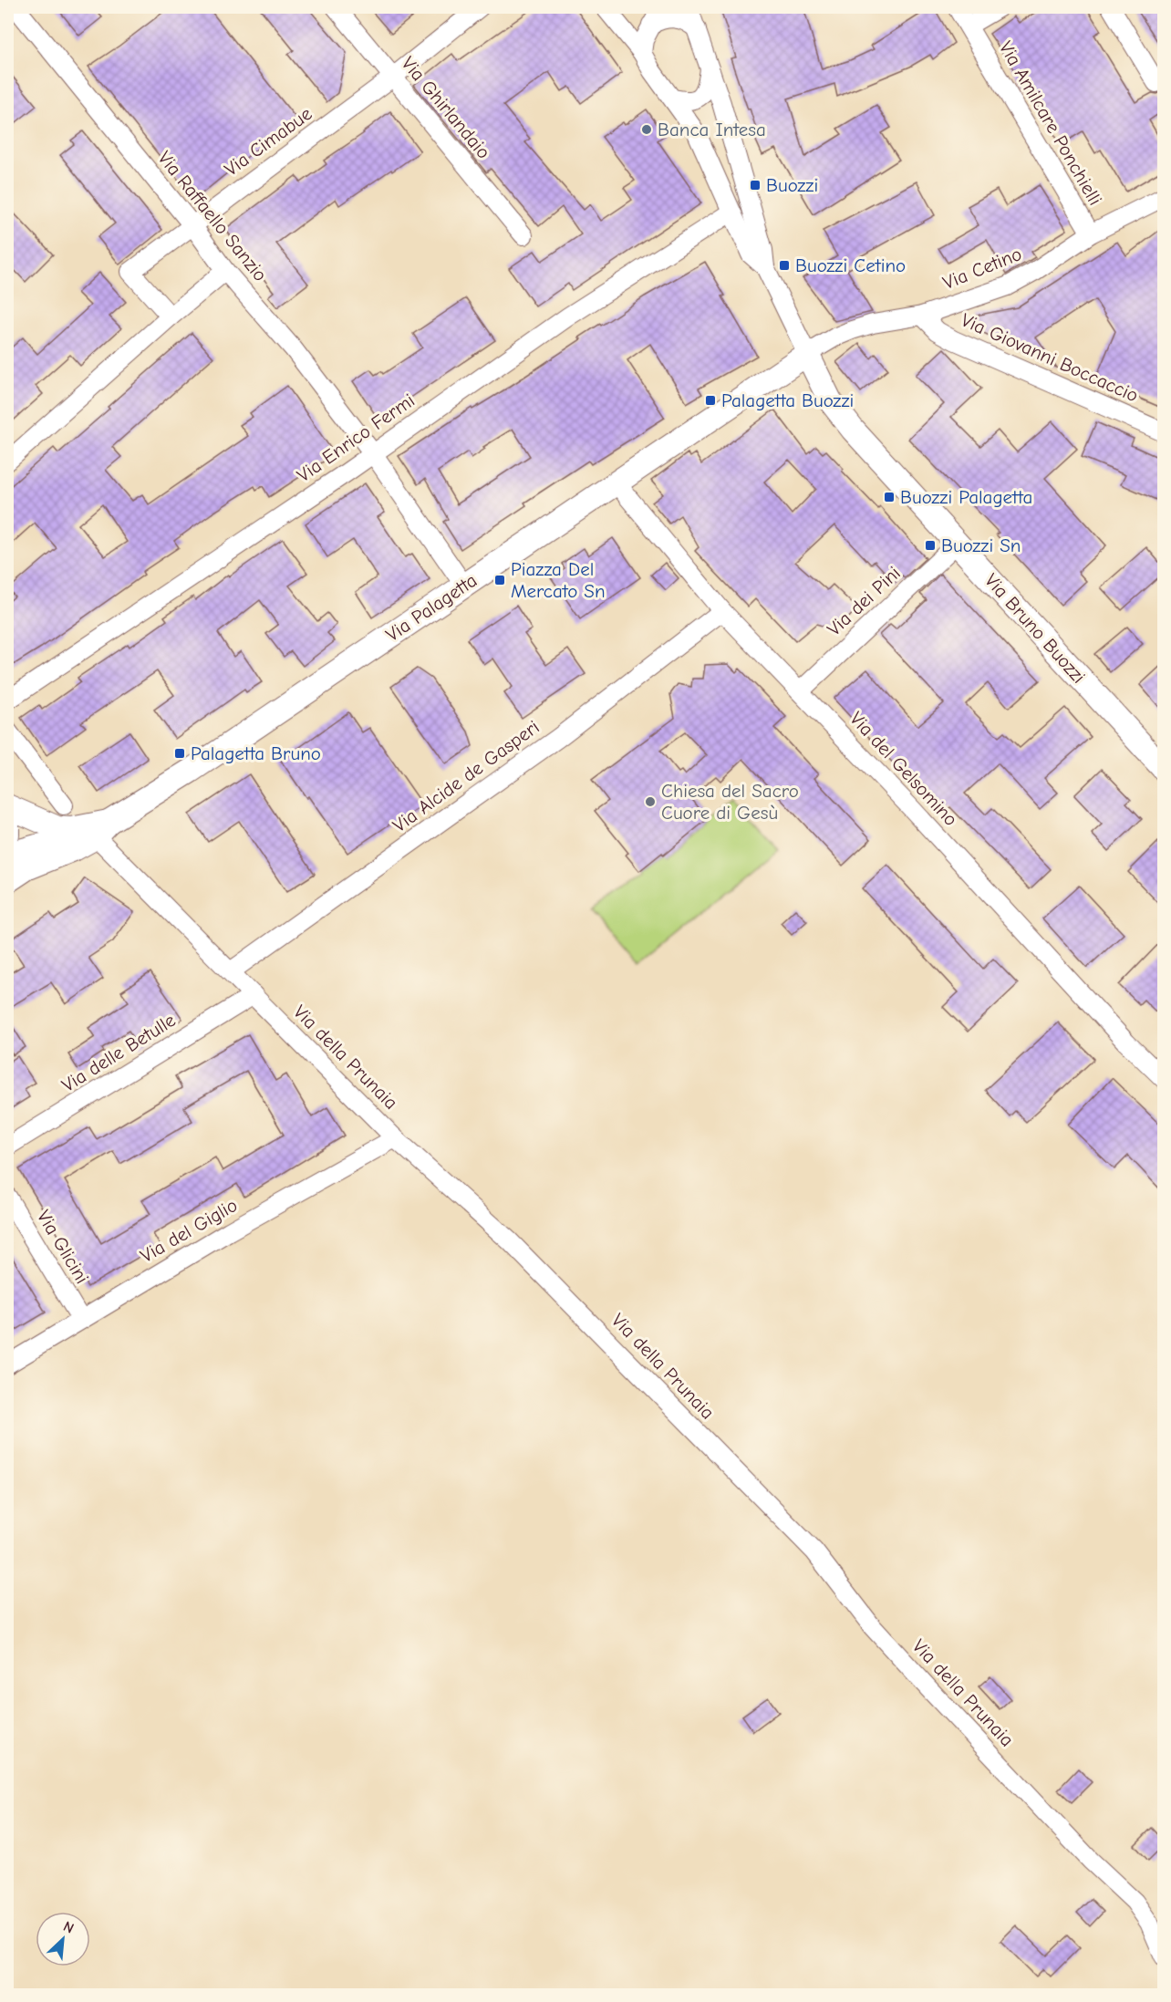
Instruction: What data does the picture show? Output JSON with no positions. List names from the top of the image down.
{
  "streets": {
    "street": [
      "Via Ghirlandaio",
      "Via Amilcare Ponchielli",
      "Via Cimabue",
      "Via Raffaello Sanzio",
      "Via Cetino",
      "Via Giovanni Boccaccio",
      "Via Enrico Fermi",
      "Via dei Pini",
      "Via Palagetta",
      "Via Bruno Buozzi",
      "Via del Gelsomino",
      "Via Alcide de Gasperi",
      "Via delle Betulle",
      "Via della Prunaia",
      "Via del Giglio",
      "Via Glicini"
    ]
  },
  "crossings": [
    ["Via Ghirlandaio", "Via Cimabue"],
    ["Via Amilcare Ponchielli", "Via Cetino"],
    ["Via Cimabue", "Via Raffaello Sanzio"],
    ["Via Raffaello Sanzio", "Via Enrico Fermi"],
    ["Via Raffaello Sanzio", "Via Palagetta"],
    ["Via Cetino", "Via Giovanni Boccaccio"],
    ["Via Cetino", "Via Palagetta"],
    ["Via Cetino", "Via Bruno Buozzi"],
    ["Via Enrico Fermi", "Via Bruno Buozzi"],
    ["Via dei Pini", "Via Bruno Buozzi"],
    ["Via dei Pini", "Via del Gelsomino"],
    ["Via Palagetta", "Via Bruno Buozzi"],
    ["Via Palagetta", "Via del Gelsomino"],
    ["Via Palagetta", "Via della Prunaia"],
    ["Via del Gelsomino", "Via Alcide de Gasperi"],
    ["Via Alcide de Gasperi", "Via della Prunaia"],
    ["Via delle Betulle", "Via della Prunaia"],
    ["Via della Prunaia", "Via del Giglio"],
    ["Via del Giglio", "Via Glicini"]
  ],
  "places": {
    "other": ["Banca Intesa", "Chiesa del Sacro Cuore di Gesù"],
    "transit": [
      "Buozzi",
      "Buozzi Cetino",
      "Palagetta Buozzi",
      "Buozzi Palagetta",
      "Buozzi Sn",
      "Piazza Del Mercato Sn",
      "Palagetta Bruno"
    ]
  },
  "north": "top right"
}
